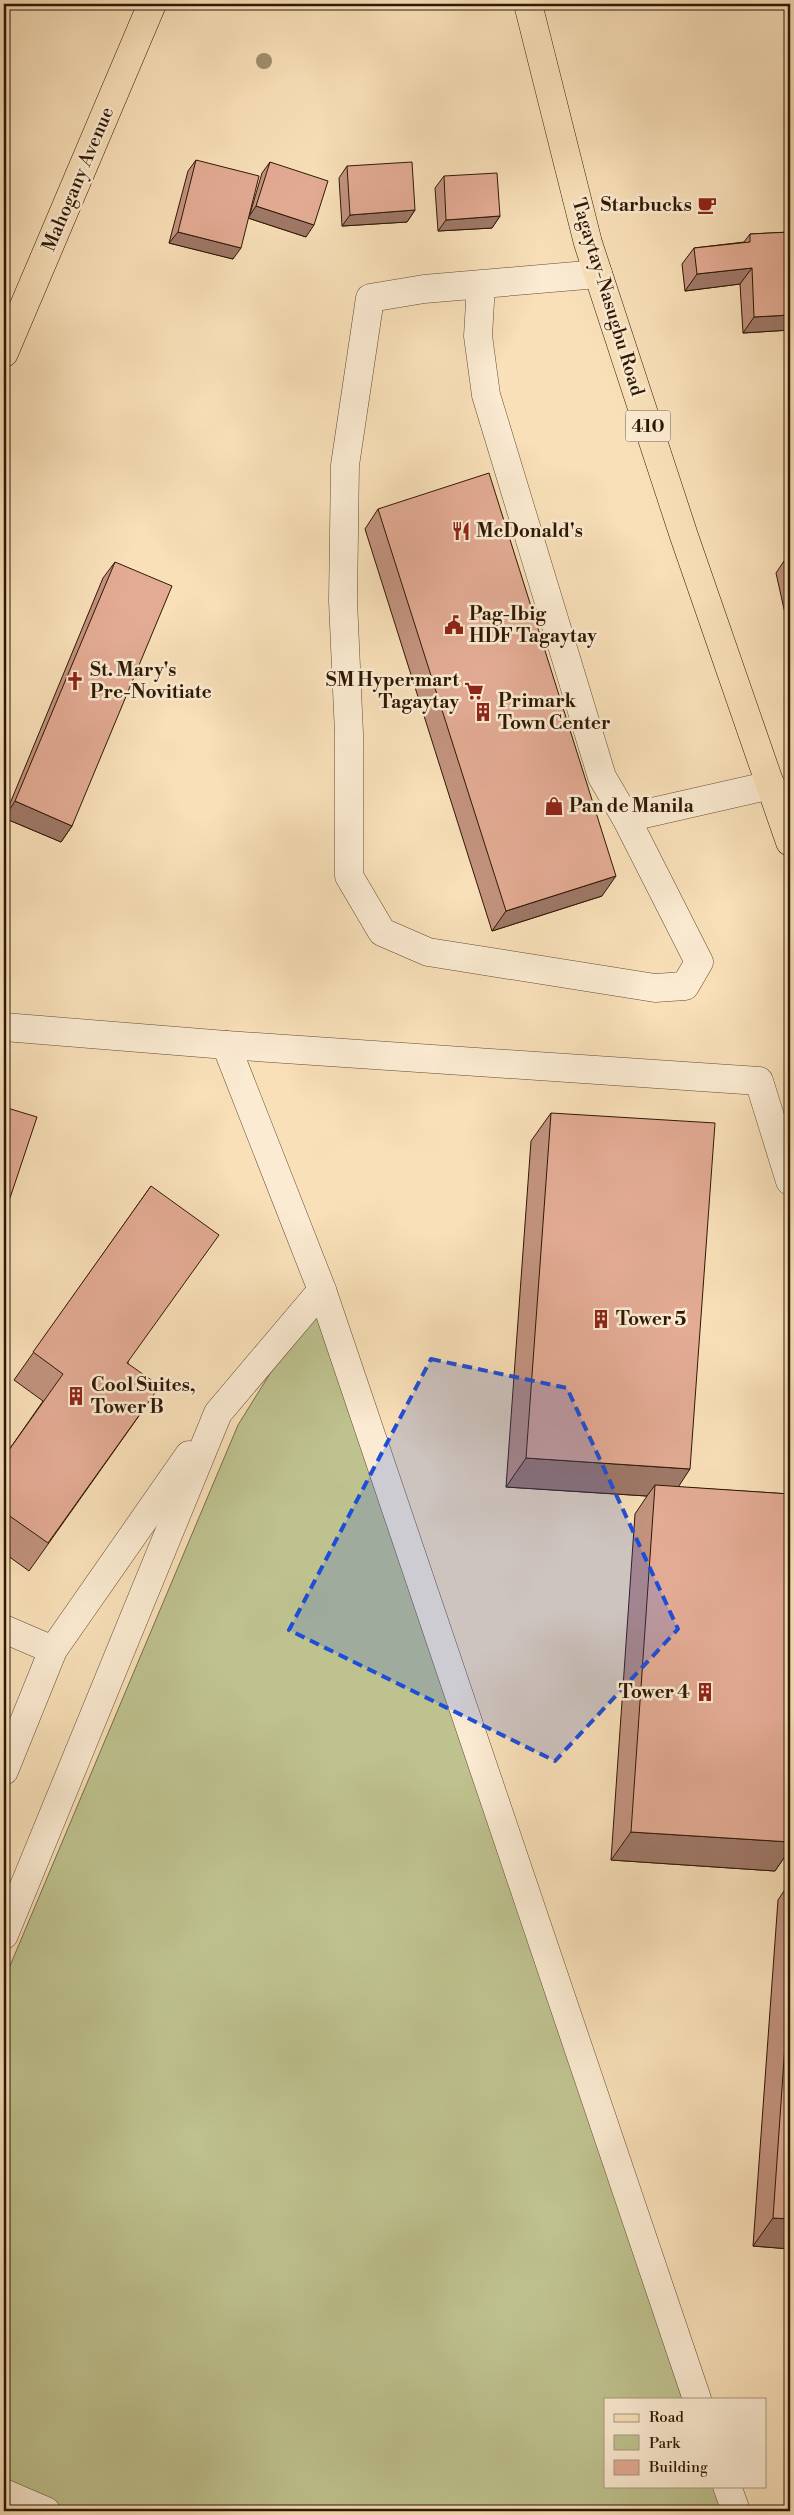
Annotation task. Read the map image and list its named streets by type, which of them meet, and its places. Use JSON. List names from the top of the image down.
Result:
{
  "streets": {
    "main road": ["Mahogany Avenue", "Tagaytay-Nasugbu Road", "410"]
  },
  "places": {
    "cafe": ["Starbucks"],
    "restaurant": ["McDonald's"],
    "public building": ["Pag-Ibig HDF Tagaytay"],
    "church": ["St. Mary's Pre-Novitiate"],
    "supermarket": ["SM Hypermart Tagaytay"],
    "building": [
      "Primark Town Center",
      "Tower 5",
      "Cool Suites, Tower B",
      "Tower 4"
    ],
    "shop": ["Pan de Manila"]
  },
  "legend": ["Road", "Park", "Building"]
}
